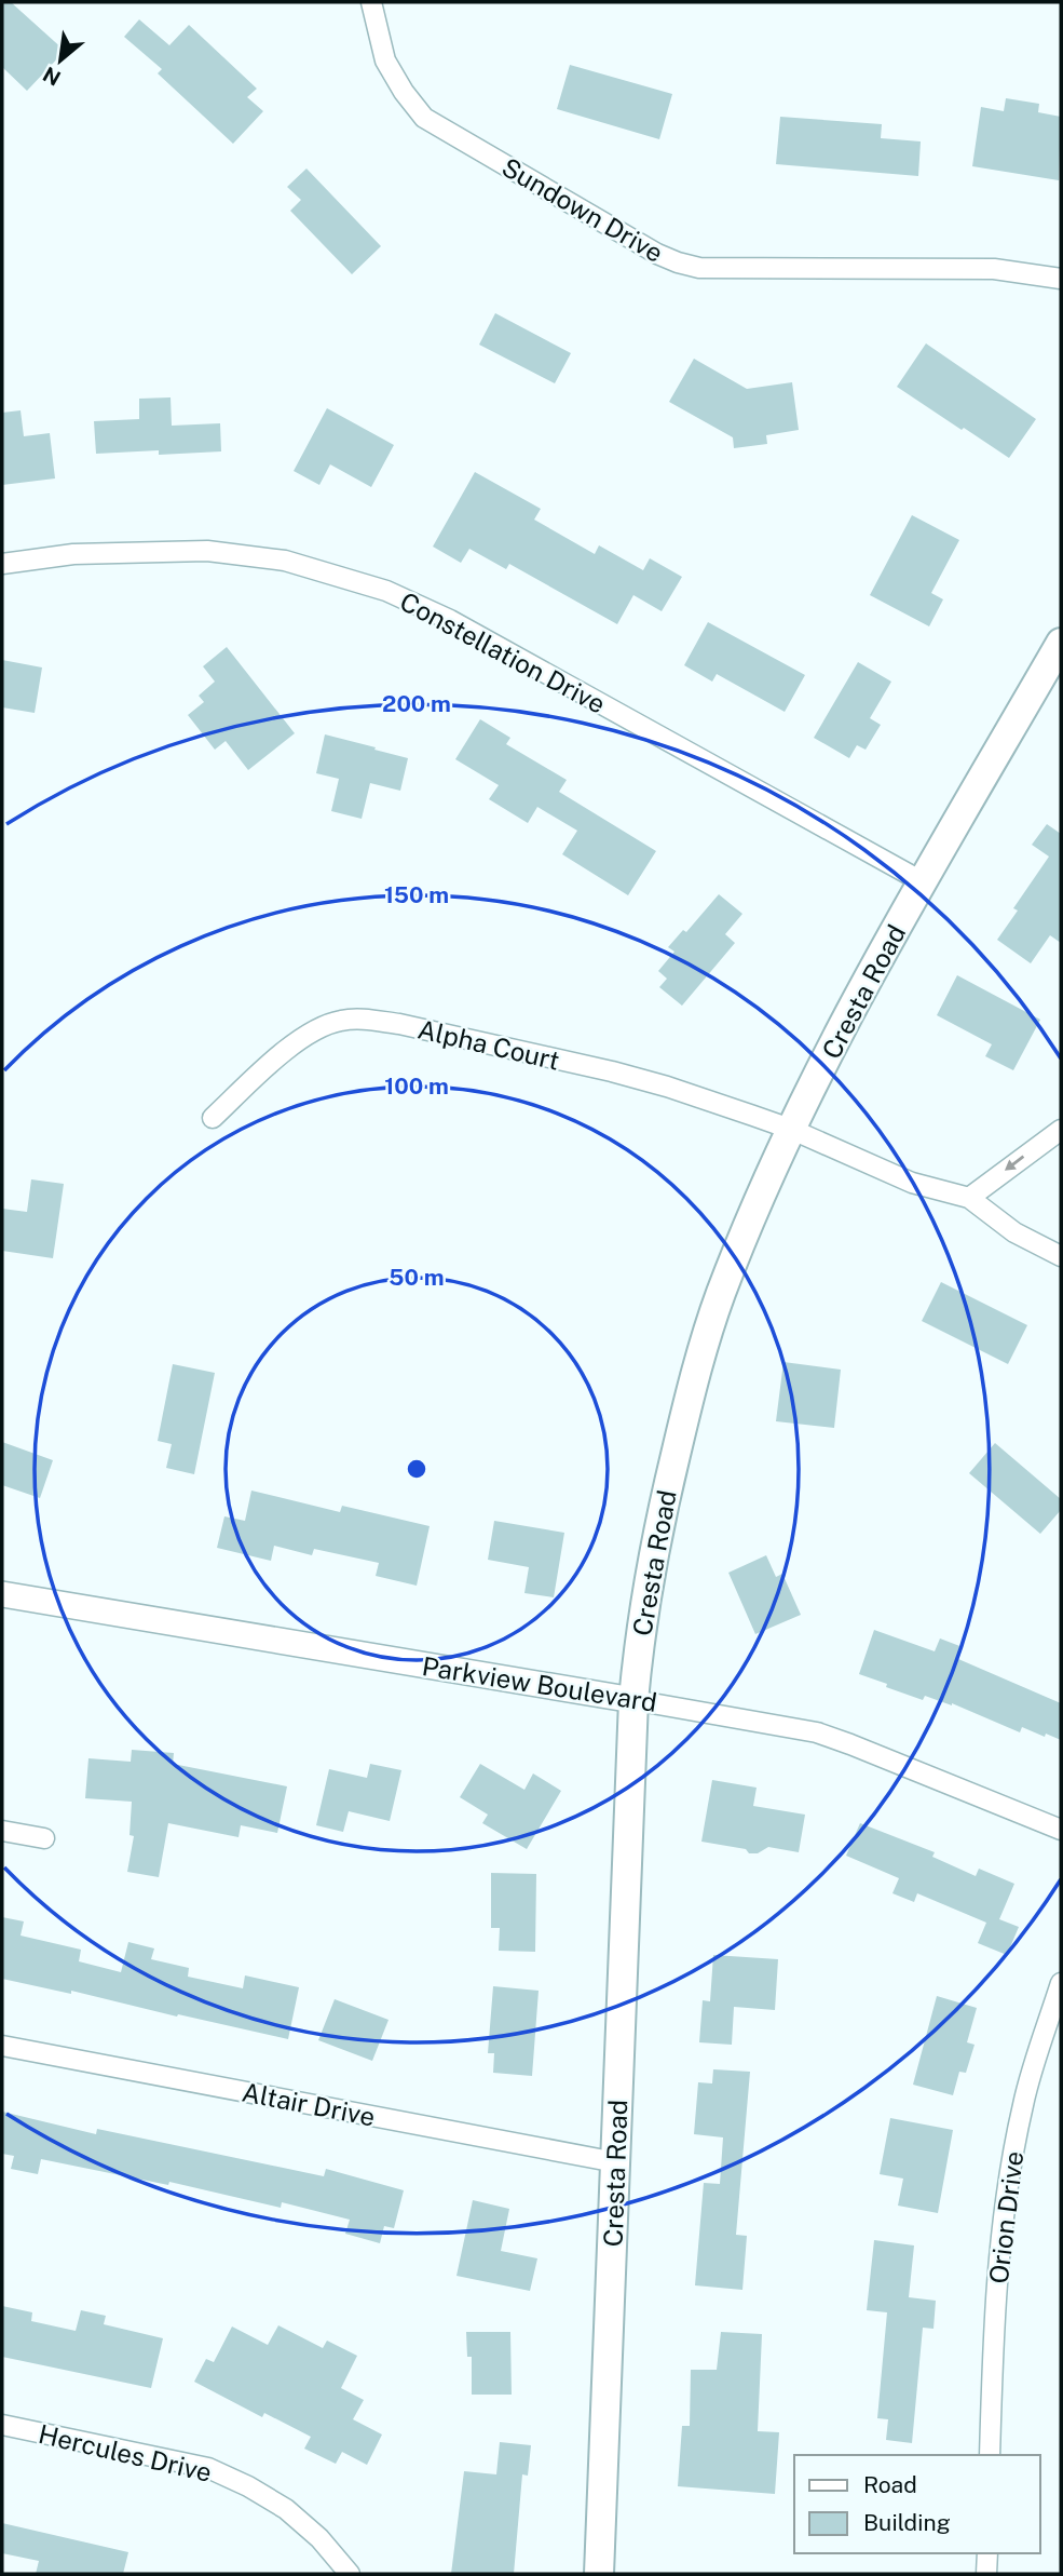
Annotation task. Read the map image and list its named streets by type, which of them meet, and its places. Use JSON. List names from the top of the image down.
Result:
{
  "streets": {
    "main road": ["Cresta Road"],
    "street": [
      "Sundown Drive",
      "Constellation Drive",
      "Alpha Court",
      "Parkview Boulevard",
      "Altair Drive",
      "Orion Drive",
      "Hercules Drive"
    ]
  },
  "crossings": [
    ["Constellation Drive", "Cresta Road"],
    ["Cresta Road", "Alpha Court"],
    ["Cresta Road", "Parkview Boulevard"],
    ["Cresta Road", "Altair Drive"]
  ],
  "legend": ["Road", "Building"],
  "north": "bottom left",
  "rings": [
    "200 m",
    "150 m",
    "100 m",
    "50 m"
  ]
}
